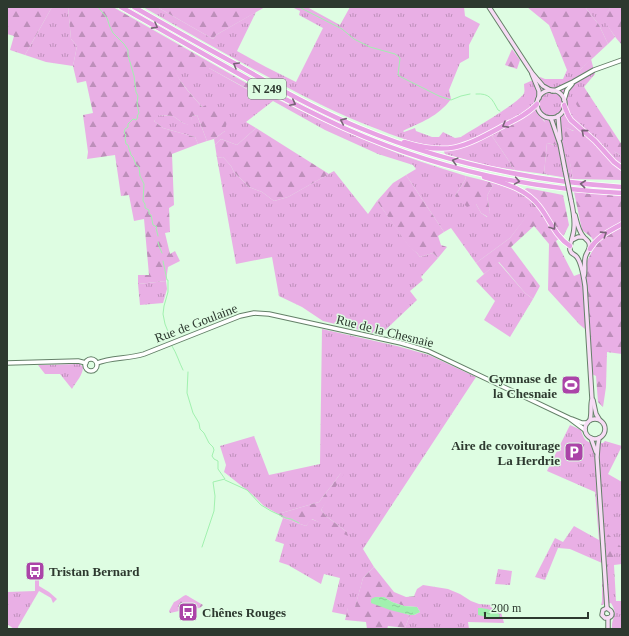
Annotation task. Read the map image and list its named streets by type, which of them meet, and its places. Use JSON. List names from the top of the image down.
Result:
{
  "streets": {
    "highway": ["N 249"],
    "street": ["Rue de Goulaine", "Rue de la Chesnaie"]
  },
  "crossings": [
    ["Rue de Goulaine", "Rue de la Chesnaie"]
  ],
  "places": {
    "sports": ["Gymnase de la Chesnaie"],
    "parking": ["Aire de covoiturage La Herdrie"],
    "bus stop": ["Tristan Bernard", "Chênes Rouges"]
  },
  "scale_bar": "200 m"
}
